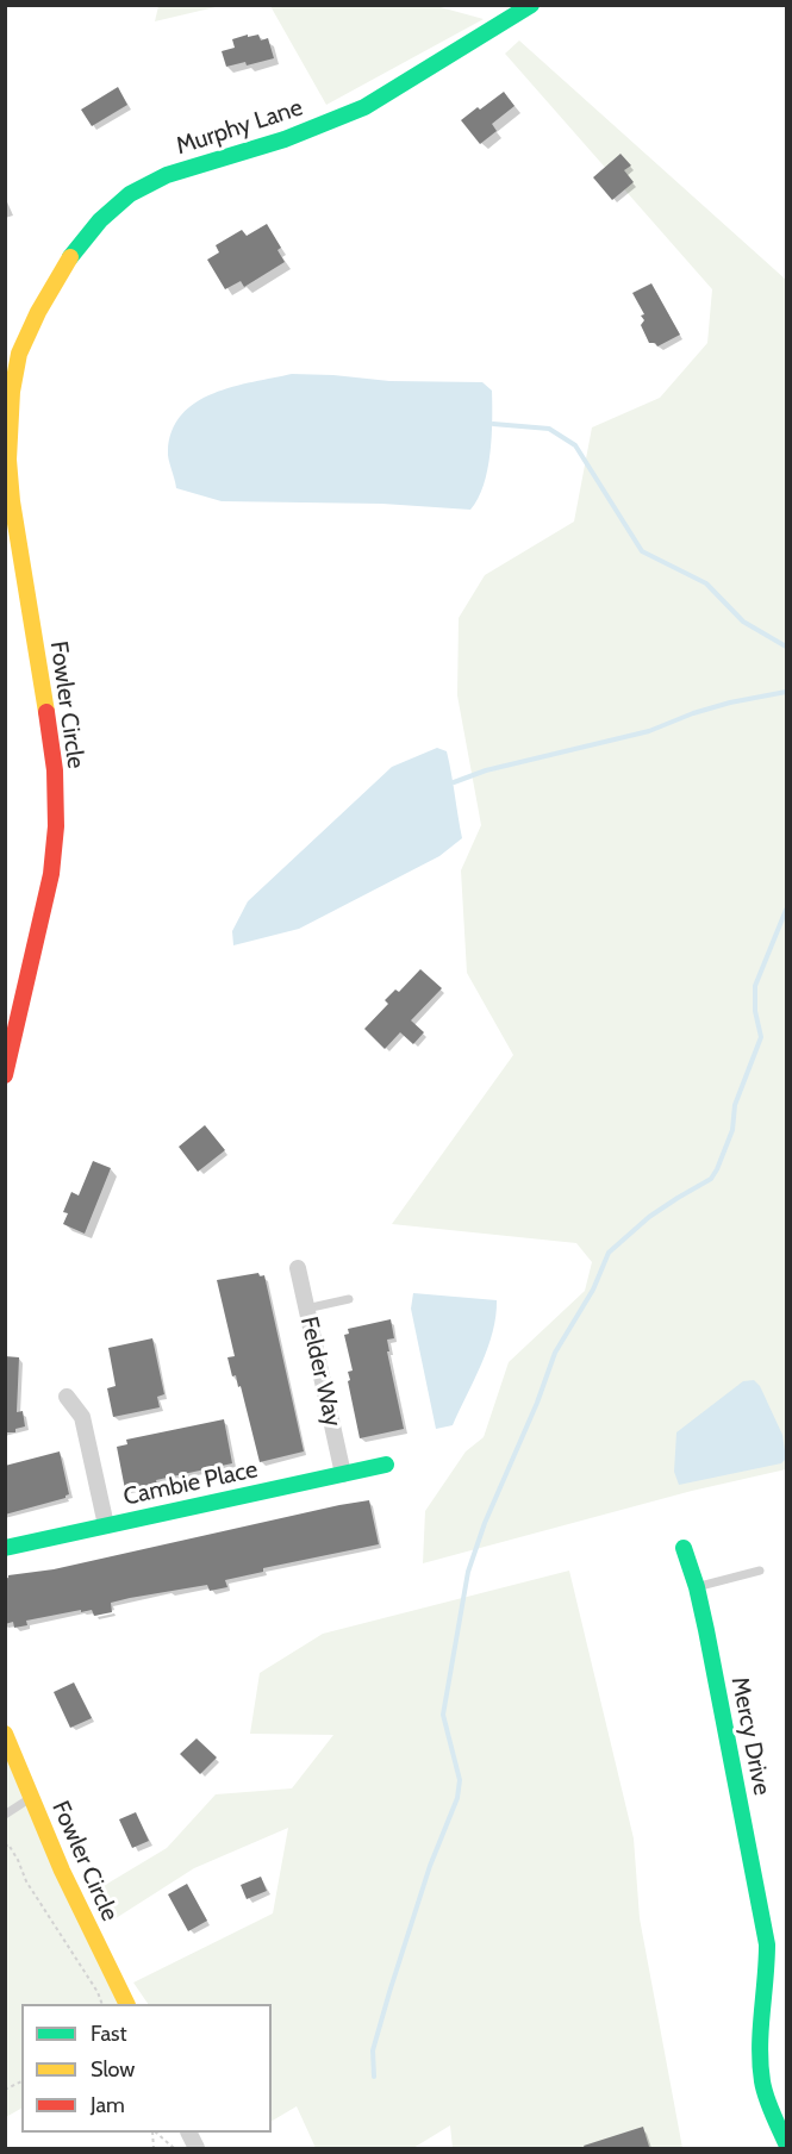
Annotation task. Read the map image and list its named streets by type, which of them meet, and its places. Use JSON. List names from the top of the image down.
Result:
{
  "streets": {
    "street": [
      "Murphy Lane",
      "Fowler Circle",
      "Felder Way",
      "Cambie Place",
      "Mercy Drive"
    ]
  },
  "crossings": [
    ["Murphy Lane", "Fowler Circle"],
    ["Felder Way", "Cambie Place"]
  ],
  "legend": ["Fast", "Slow", "Jam"]
}
